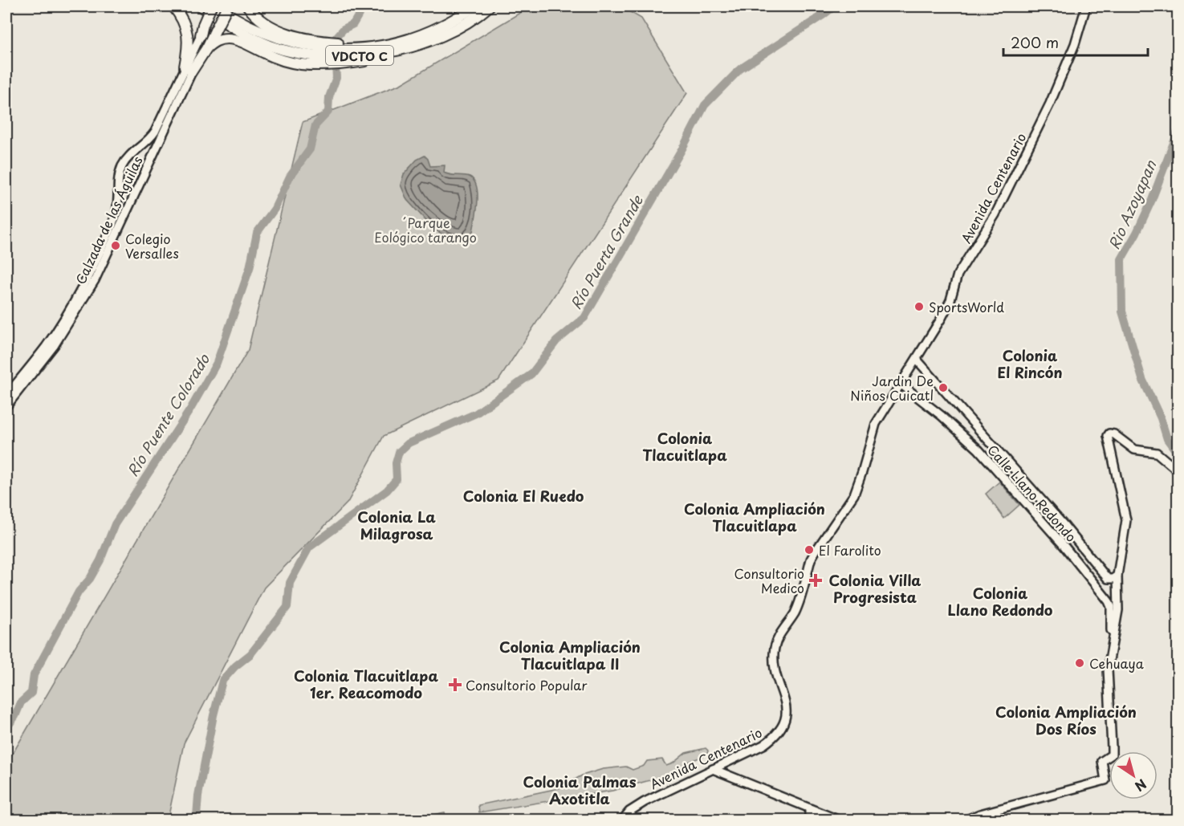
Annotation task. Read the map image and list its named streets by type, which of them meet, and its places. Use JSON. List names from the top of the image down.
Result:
{
  "streets": {
    "highway": ["VDCTO C"],
    "main road": ["Avenida Centenario", "Calzada de las Águilas", "Calle Llano Redondo"]
  },
  "crossings": [
    ["Avenida Centenario", "Calle Llano Redondo"]
  ],
  "districts": [
    "Colonia El Rincón",
    "Colonia Tlacuitlapa",
    "Colonia El Ruedo",
    "Colonia Ampliación Tlacuitlapa",
    "Colonia La Milagrosa",
    "Colonia Villa Progresista",
    "Colonia Llano Redondo",
    "Colonia Ampliación Tlacuitlapa II",
    "Colonia Tlacuitlapa 1er. Reacomodo",
    "Colonia Ampliación Dos Ríos",
    "Colonia Palmas Axotitla"
  ],
  "water": ["Rio Azoyapan", "Río Puerta Grande", "Río Puente Colorado"],
  "parks": ["´Parque Eológico tarango"],
  "places": {
    "other": [
      "Colegio Versalles",
      "SportsWorld",
      "Jardin De Niños Cuicatl",
      "El Farolito",
      "Cehuaya"
    ],
    "health": ["Consultorio Medico", "Consultorio Popular"]
  },
  "scale_bar": "200 m",
  "north": "bottom right"
}
